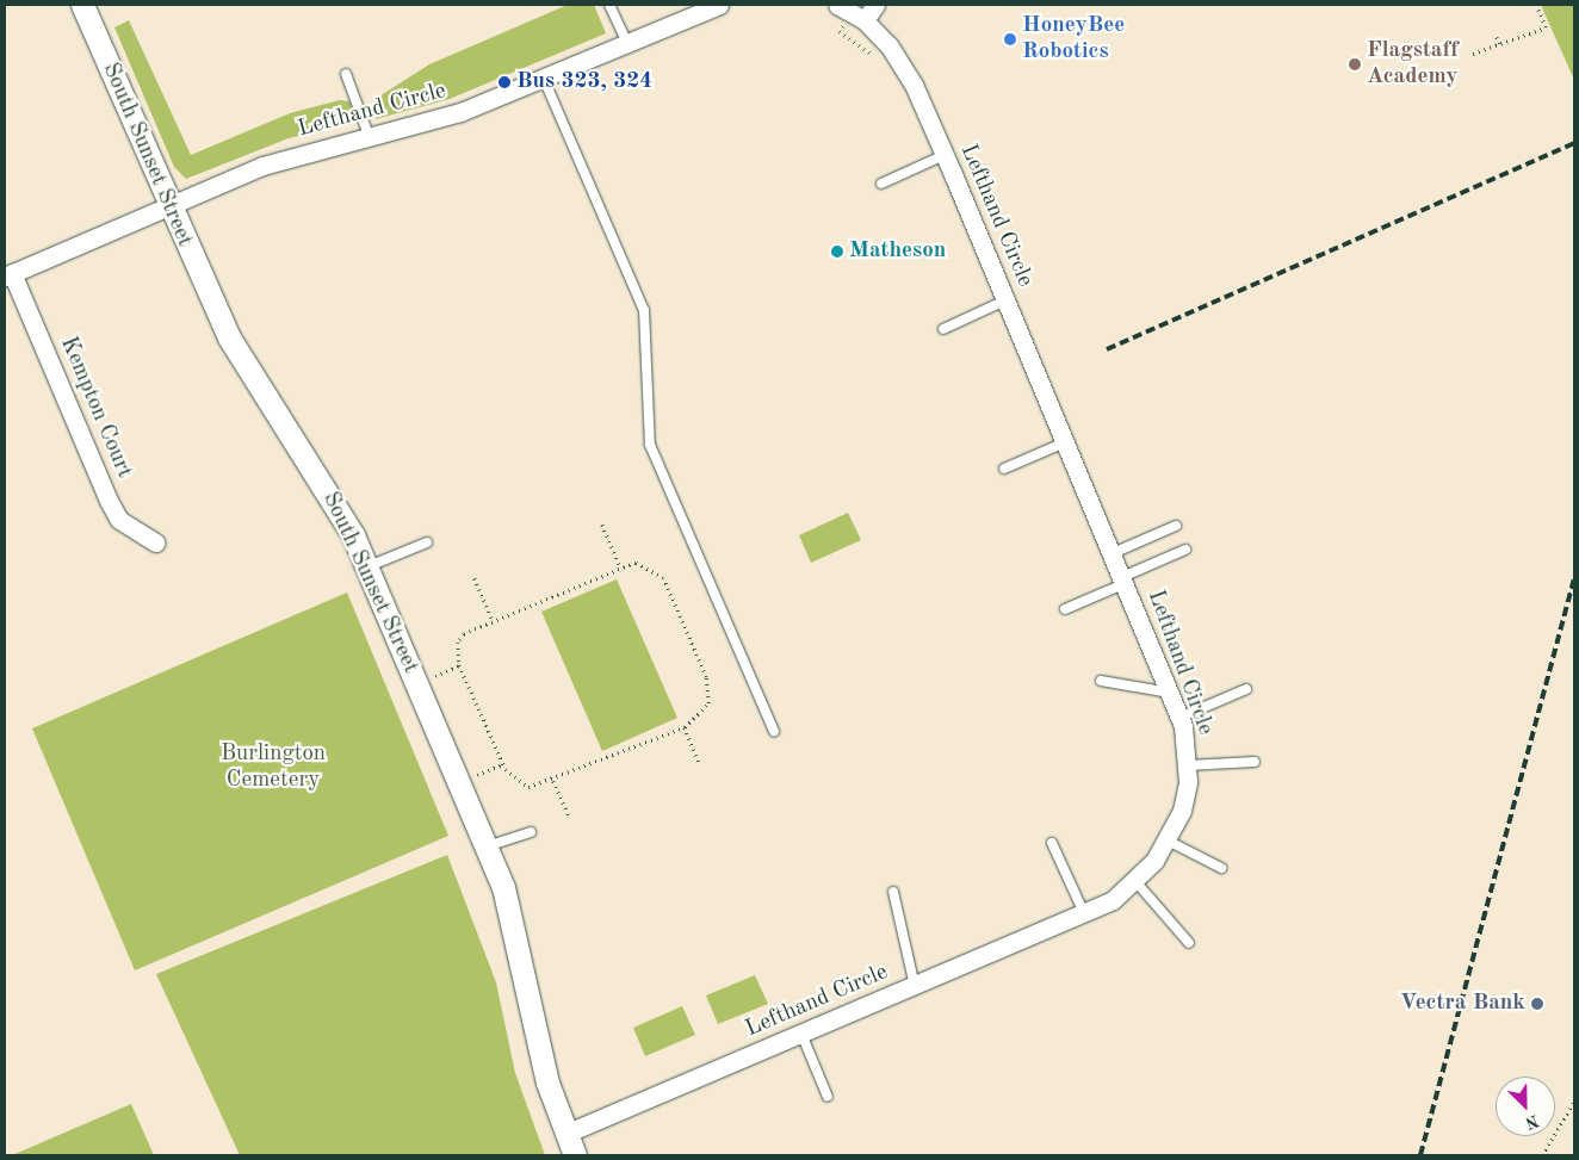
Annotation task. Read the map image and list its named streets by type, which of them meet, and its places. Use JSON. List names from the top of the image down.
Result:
{
  "streets": {
    "street": ["Lefthand Circle", "South Sunset Street", "Kempton Court"]
  },
  "crossings": [
    ["Lefthand Circle", "South Sunset Street"],
    ["Lefthand Circle", "Kempton Court"]
  ],
  "parks": ["Burlington Cemetery"],
  "places": [
    "HoneyBee Robotics",
    "Flagstaff Academy",
    "Bus 323, 324",
    "Matheson",
    "Vectra Bank"
  ],
  "north": "bottom right"
}
